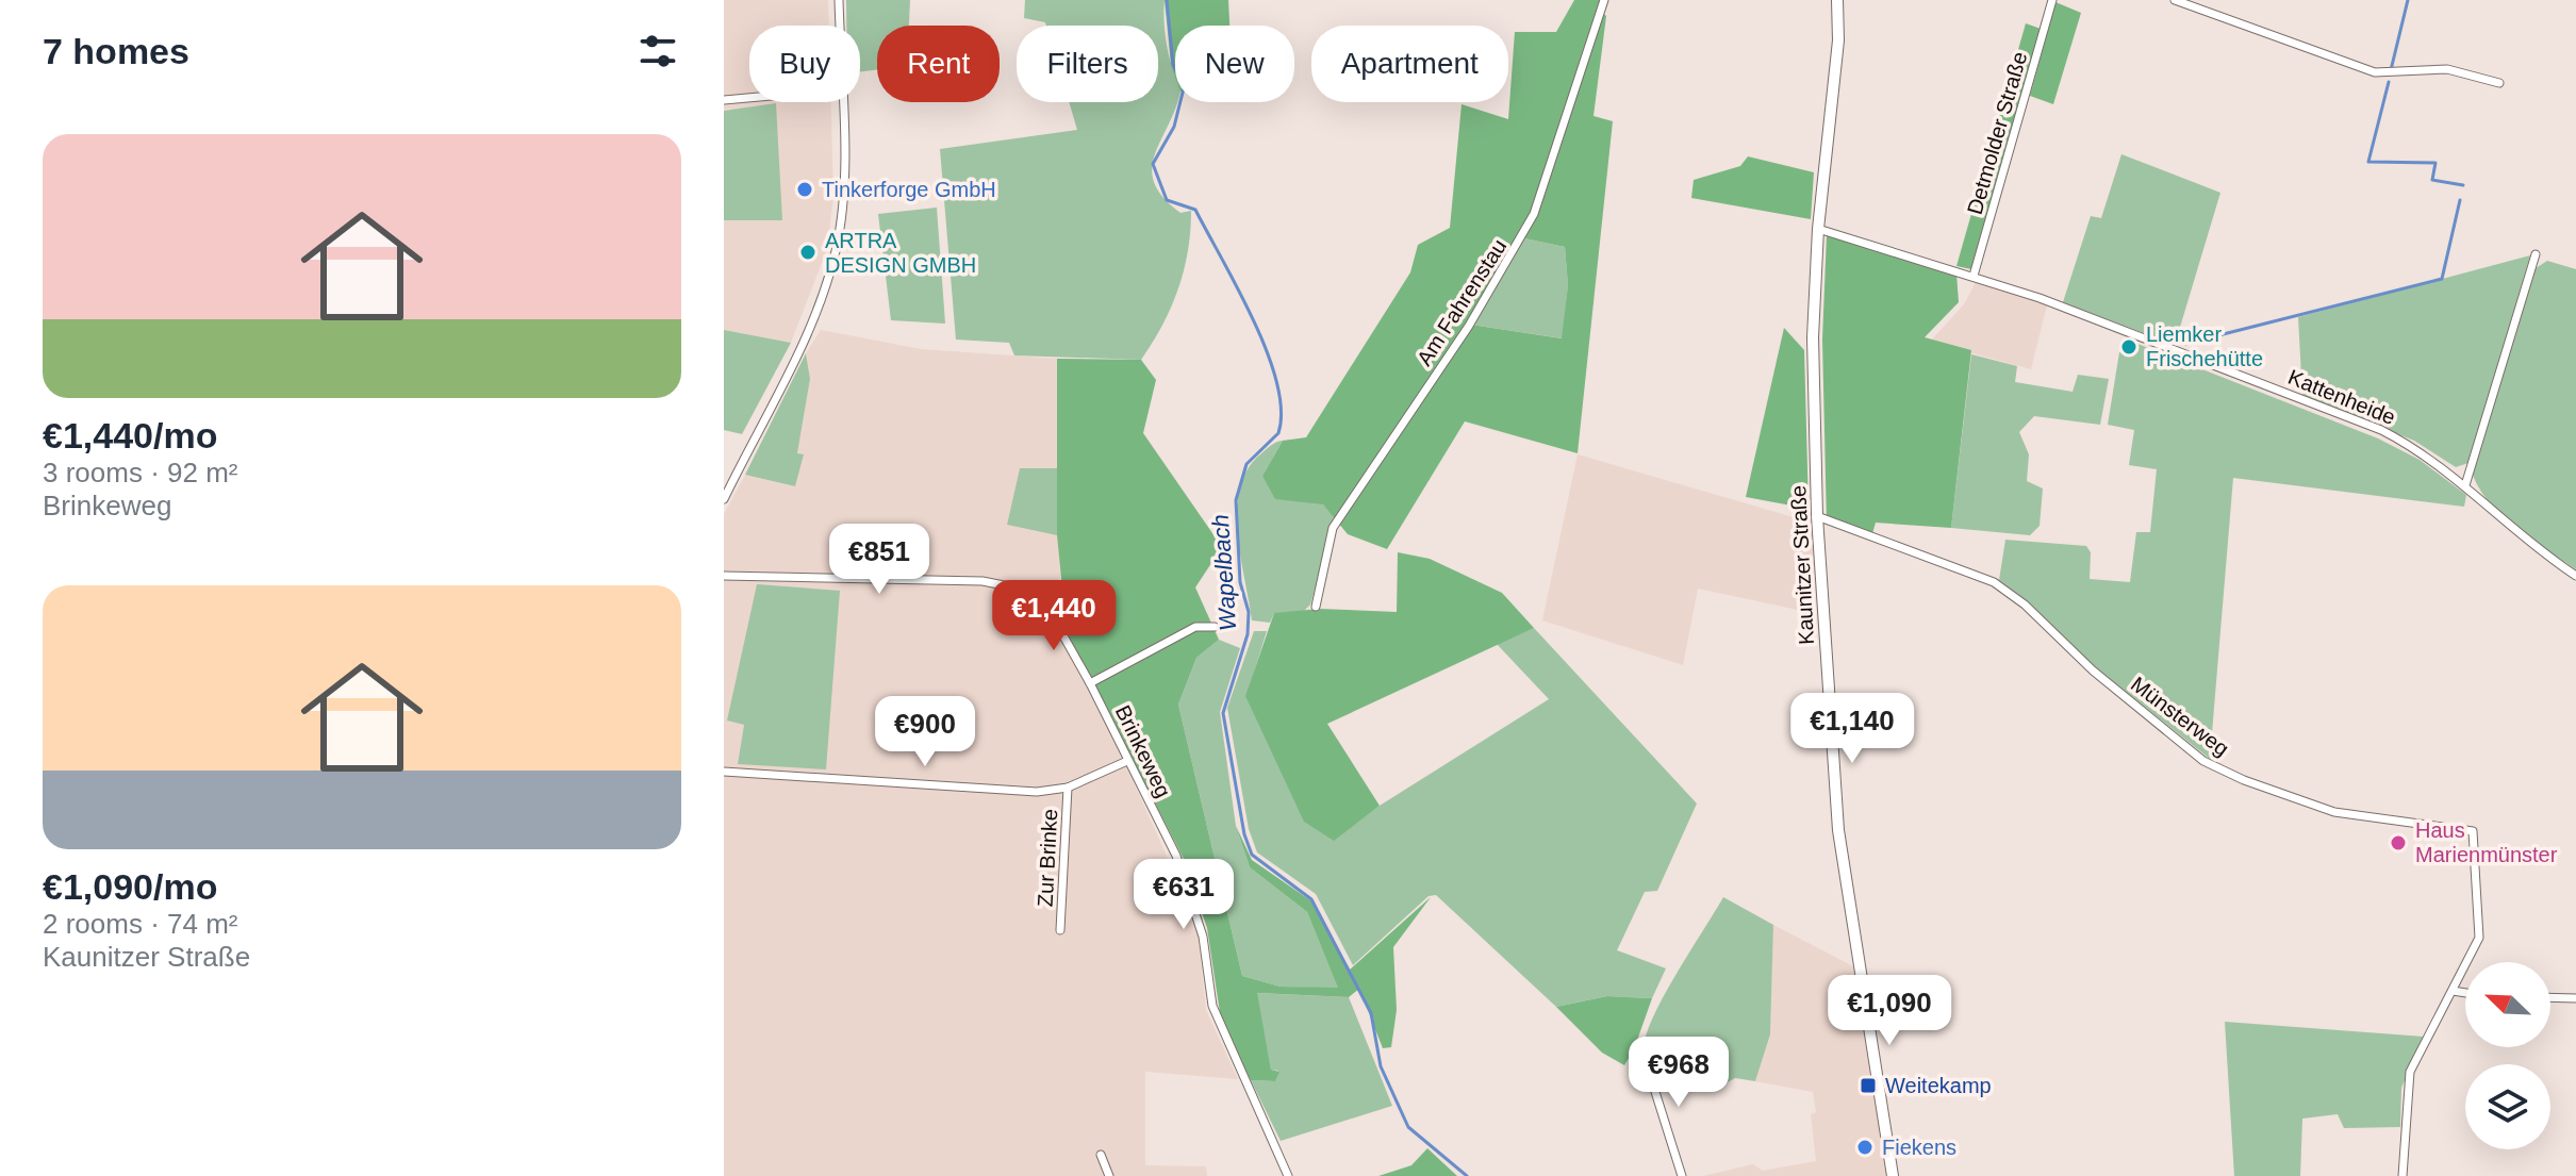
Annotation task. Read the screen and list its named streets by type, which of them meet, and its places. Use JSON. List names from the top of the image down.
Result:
{
  "streets": {
    "street": [
      "Detmolder Straße",
      "Am Fahrenstau",
      "Kattenheide",
      "Kaunitzer Straße",
      "Münsterweg",
      "Brinkeweg",
      "Zur Brinke"
    ]
  },
  "crossings": [
    ["Detmolder Straße", "Kattenheide"],
    ["Kattenheide", "Kaunitzer Straße"],
    ["Kaunitzer Straße", "Münsterweg"],
    ["Brinkeweg", "Zur Brinke"]
  ],
  "water": ["Wapelbach"],
  "places": {
    "other": [
      "Tinkerforge GmbH",
      "ARTRA DESIGN GMBH",
      "Liemker Frischehütte",
      "Haus Marienmünster",
      "Fiekens"
    ],
    "transit": ["Weitekamp"]
  },
  "north": "top left",
  "page": {
    "heading": "7 homes",
    "chip": [
      "Buy",
      "Rent",
      "Filters",
      "New",
      "Apartment"
    ],
    "list": [
      {
        "name": "€1,440/mo",
        "note": "3 rooms · 92 m² · Brinkeweg"
      },
      {
        "name": "€1,090/mo",
        "note": "2 rooms · 74 m² · Kaunitzer Straße"
      }
    ],
    "price": [
      "€851",
      "€1,440",
      "€1,140",
      "€900",
      "€631",
      "€1,090",
      "€968"
    ]
  }
}
